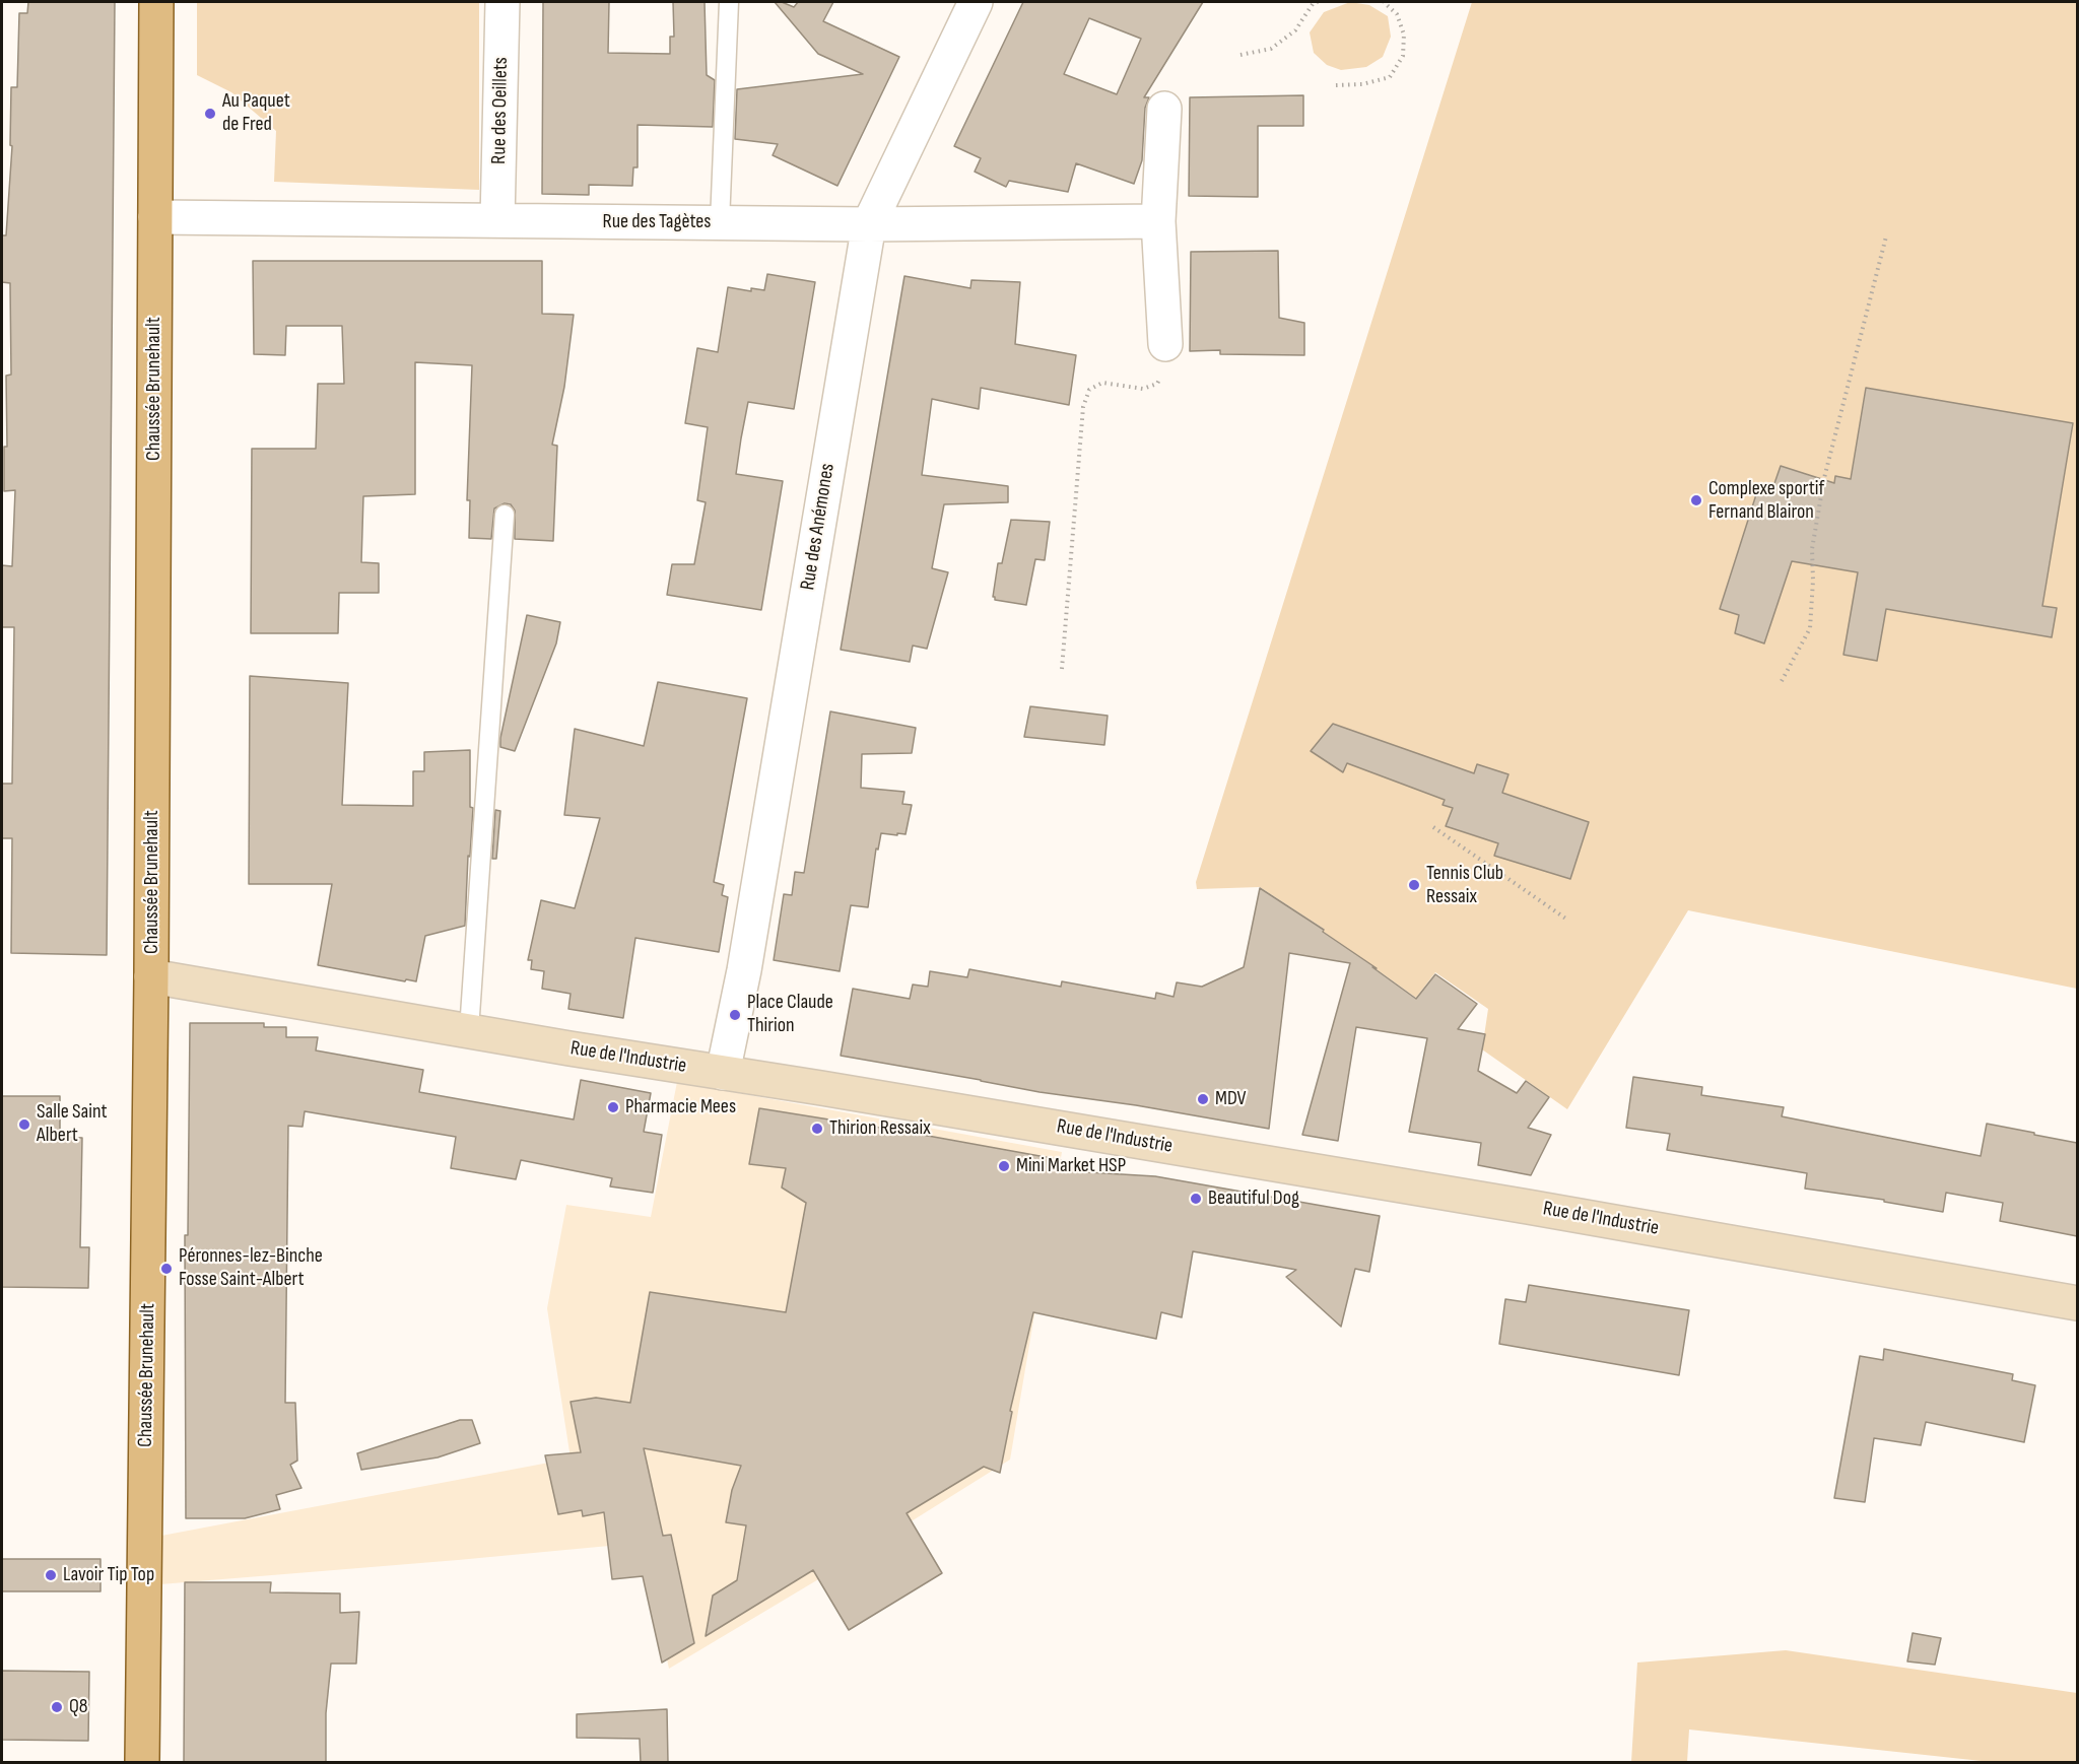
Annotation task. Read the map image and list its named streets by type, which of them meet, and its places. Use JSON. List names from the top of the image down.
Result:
{
  "streets": {
    "main road": ["Chaussée Brunehault"],
    "street": [
      "Rue des Oeillets",
      "Rue des Tagètes",
      "Rue des Anémones",
      "Rue de l'Industrie"
    ]
  },
  "crossings": [
    ["Rue des Oeillets", "Rue des Tagètes"],
    ["Rue des Tagètes", "Chaussée Brunehault"],
    ["Rue des Tagètes", "Rue des Anémones"],
    ["Chaussée Brunehault", "Rue de l'Industrie"],
    ["Rue des Anémones", "Rue de l'Industrie"]
  ],
  "places": [
    "Au Paquet de Fred",
    "Complexe sportif Fernand Blairon",
    "Tennis Club Ressaix",
    "Place Claude Thirion",
    "MDV",
    "Pharmacie Mees",
    "Salle Saint Albert",
    "Thirion Ressaix",
    "Mini Market HSP",
    "Beautiful Dog",
    "Péronnes-lez-Binche Fosse Saint-Albert",
    "Lavoir Tip Top",
    "Q8"
  ]
}
